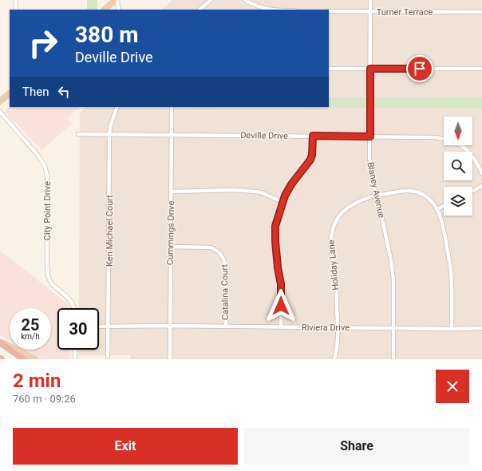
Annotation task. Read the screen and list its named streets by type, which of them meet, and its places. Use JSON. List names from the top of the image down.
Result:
{
  "streets": {
    "street": [
      "Turner Terrace",
      "Deville Drive",
      "Blaney Avenue",
      "City Point Drive",
      "Ken Michael Court",
      "Cummings Drive",
      "Holiday Lane",
      "Catalina Court",
      "Riviera Drive"
    ]
  },
  "crossings": [
    ["Turner Terrace", "Blaney Avenue"],
    ["Deville Drive", "Blaney Avenue"],
    ["Deville Drive", "Ken Michael Court"],
    ["Deville Drive", "Cummings Drive"],
    ["Blaney Avenue", "Holiday Lane"],
    ["Blaney Avenue", "Riviera Drive"],
    ["Ken Michael Court", "Riviera Drive"],
    ["Cummings Drive", "Catalina Court"],
    ["Cummings Drive", "Riviera Drive"],
    ["Holiday Lane", "Riviera Drive"],
    ["Catalina Court", "Riviera Drive"]
  ],
  "north": "bottom",
  "page": {
    "turn": ["380 m", "Deville Drive"],
    "then": "Then",
    "speed": "25 km/h",
    "limit": "30",
    "heading": ["2 min", "760 m · 09:26"],
    "buttons": ["Exit", "Share"]
  }
}
